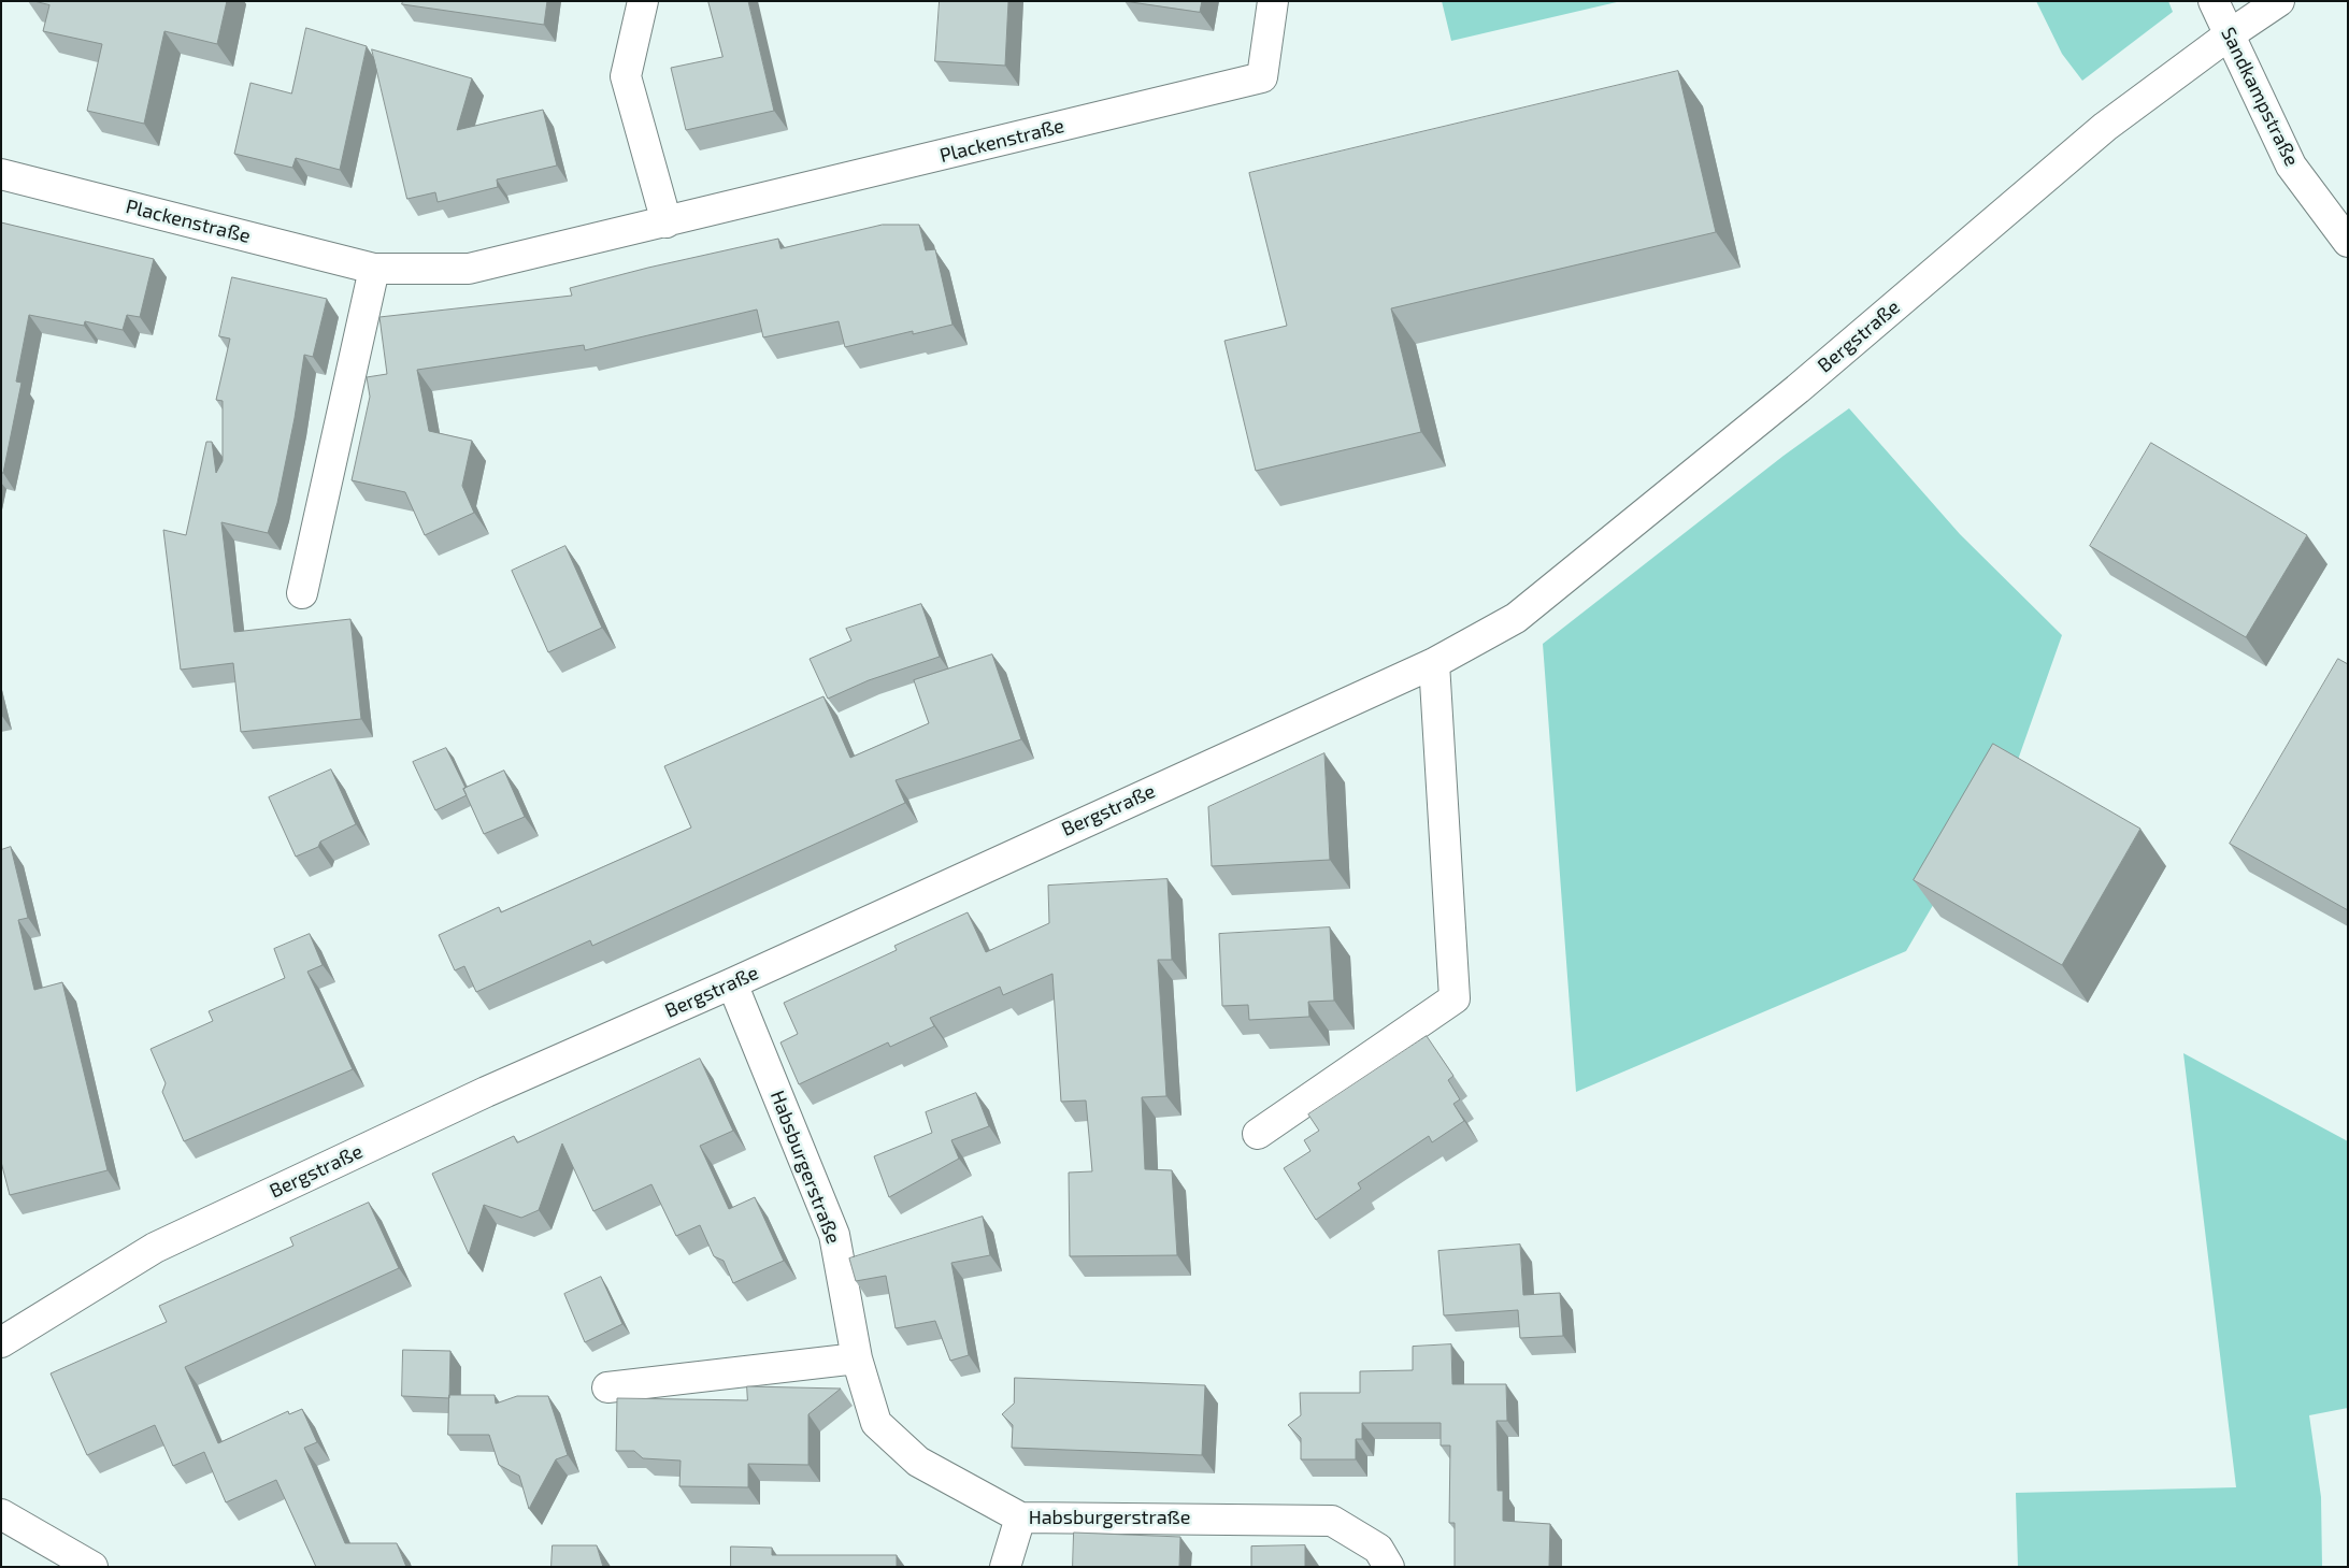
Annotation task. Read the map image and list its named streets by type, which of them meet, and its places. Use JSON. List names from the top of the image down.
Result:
{
  "streets": {
    "street": [
      "Sandkampstraße",
      "Plackenstraße",
      "Bergstraße",
      "Habsburgerstraße"
    ]
  },
  "crossings": [
    ["Sandkampstraße", "Bergstraße"],
    ["Bergstraße", "Habsburgerstraße"]
  ]
}
